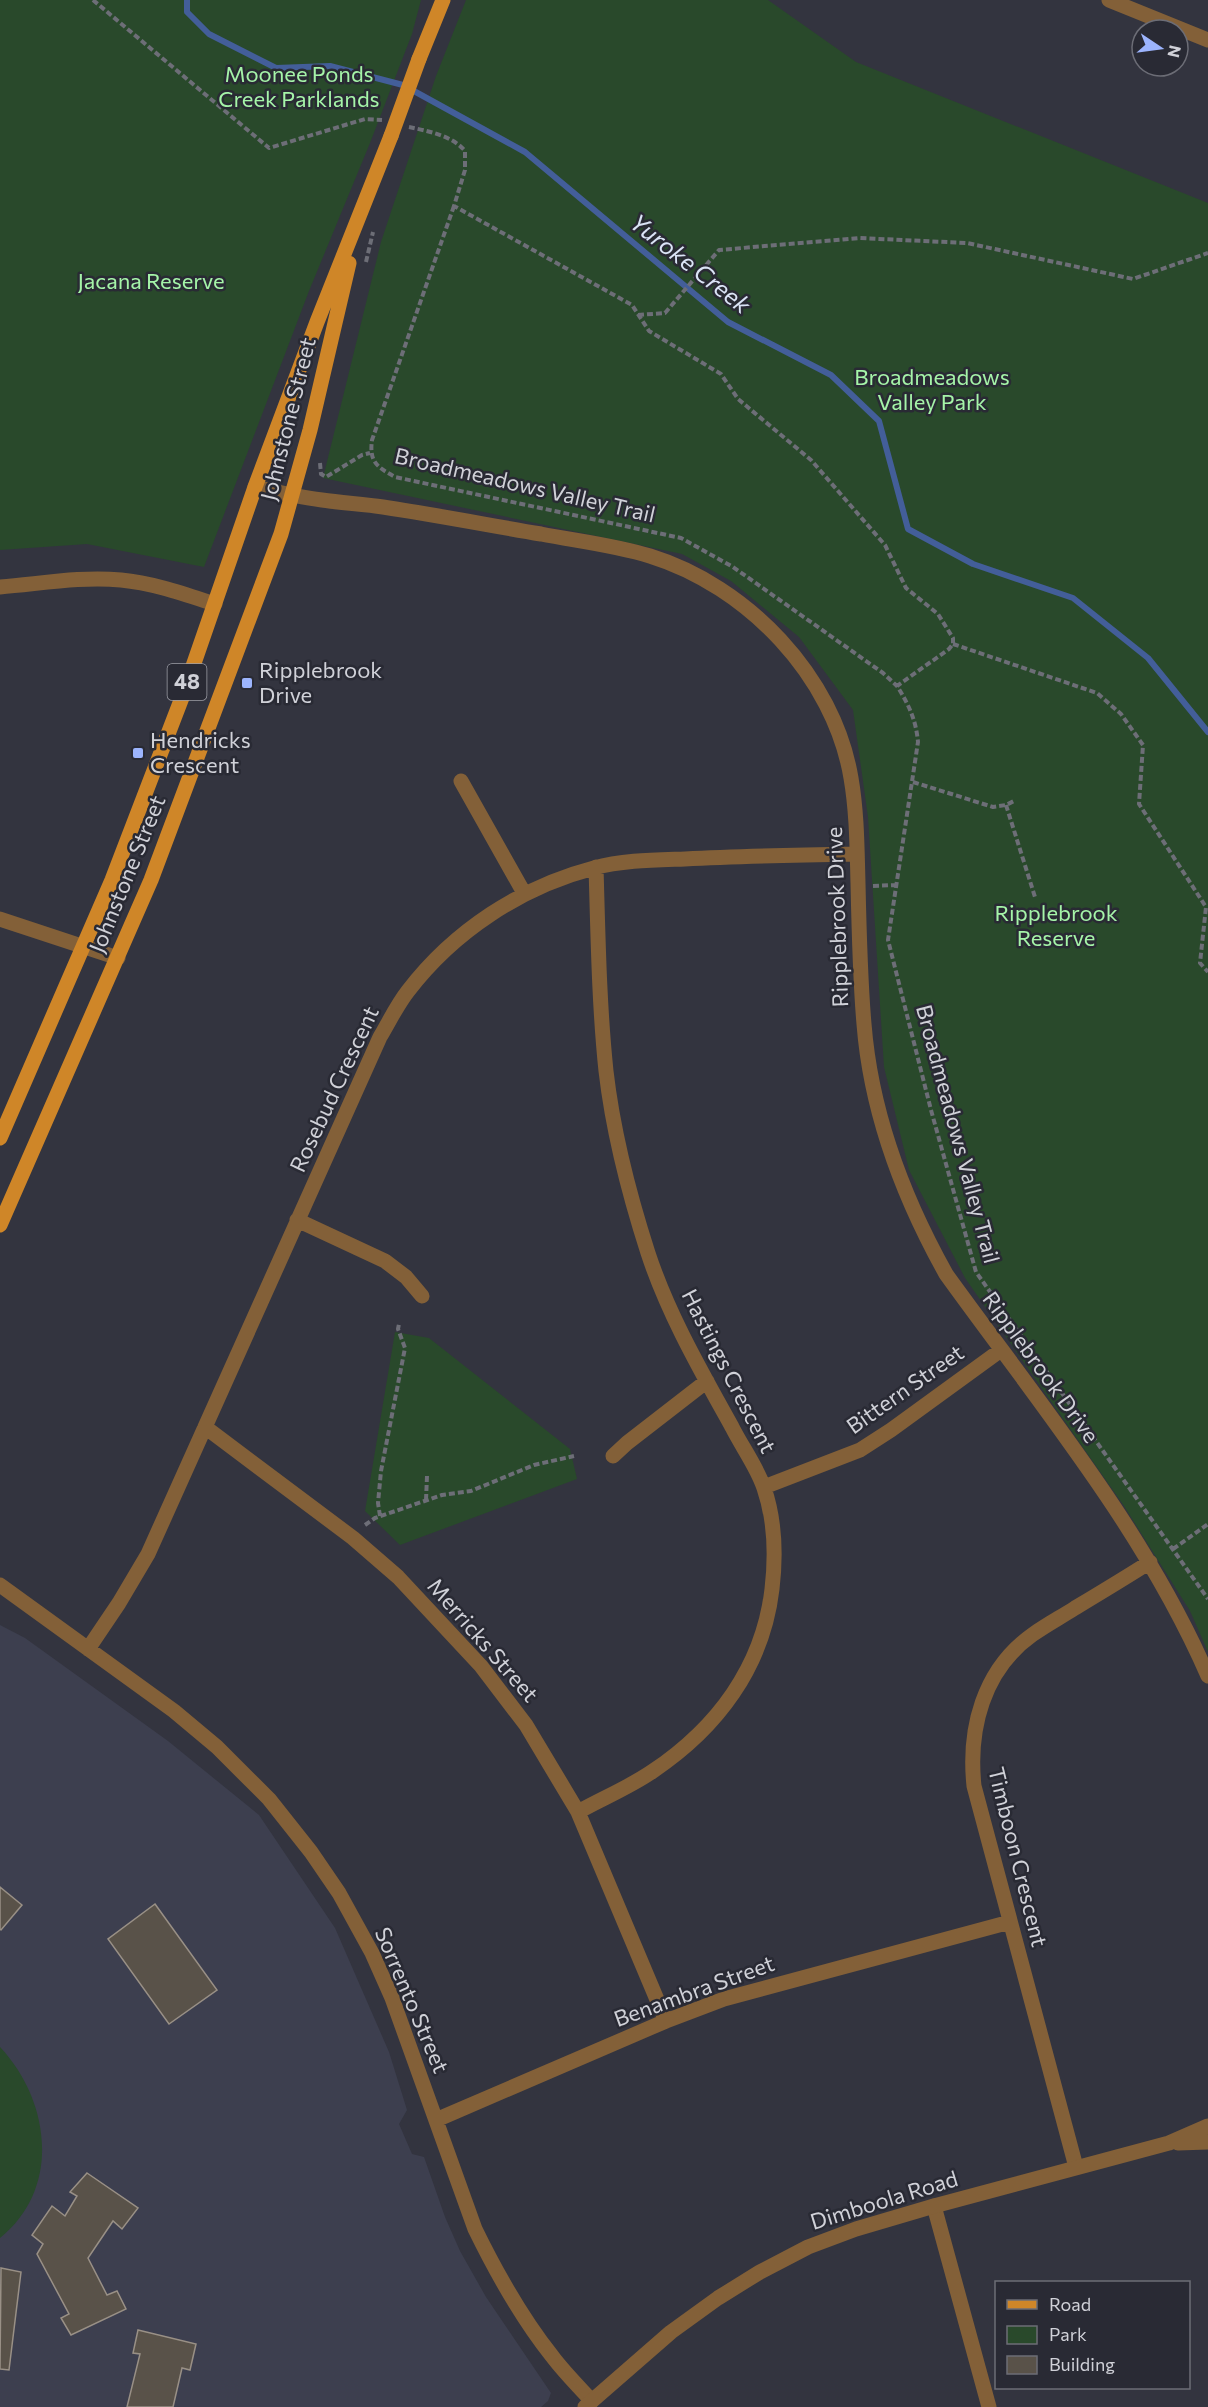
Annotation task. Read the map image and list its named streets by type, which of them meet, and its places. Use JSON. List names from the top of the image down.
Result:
{
  "streets": {
    "main road": ["Johnstone Street", "48"],
    "street": [
      "Ripplebrook Drive",
      "Rosebud Crescent",
      "Hastings Crescent",
      "Bittern Street",
      "Merricks Street",
      "Timboon Crescent",
      "Benambra Street",
      "Sorrento Street",
      "Dimboola Road"
    ],
    "path": ["Broadmeadows Valley Trail"]
  },
  "crossings": [
    ["Johnstone Street", "Ripplebrook Drive"],
    ["Ripplebrook Drive", "Rosebud Crescent"],
    ["Ripplebrook Drive", "Bittern Street"],
    ["Ripplebrook Drive", "Timboon Crescent"],
    ["Rosebud Crescent", "Hastings Crescent"],
    ["Rosebud Crescent", "Merricks Street"],
    ["Rosebud Crescent", "Sorrento Street"],
    ["Hastings Crescent", "Bittern Street"],
    ["Hastings Crescent", "Merricks Street"],
    ["Merricks Street", "Benambra Street"],
    ["Timboon Crescent", "Benambra Street"],
    ["Timboon Crescent", "Dimboola Road"],
    ["Benambra Street", "Sorrento Street"],
    ["Sorrento Street", "Dimboola Road"]
  ],
  "water": ["Yuroke Creek"],
  "parks": [
    "Moonee Ponds Creek Parklands",
    "Jacana Reserve",
    "Broadmeadows Valley Park",
    "Ripplebrook Reserve"
  ],
  "places": {
    "transit": ["Ripplebrook Drive", "Hendricks Crescent"]
  },
  "legend": ["Road", "Park", "Building"],
  "north": "right"
}
